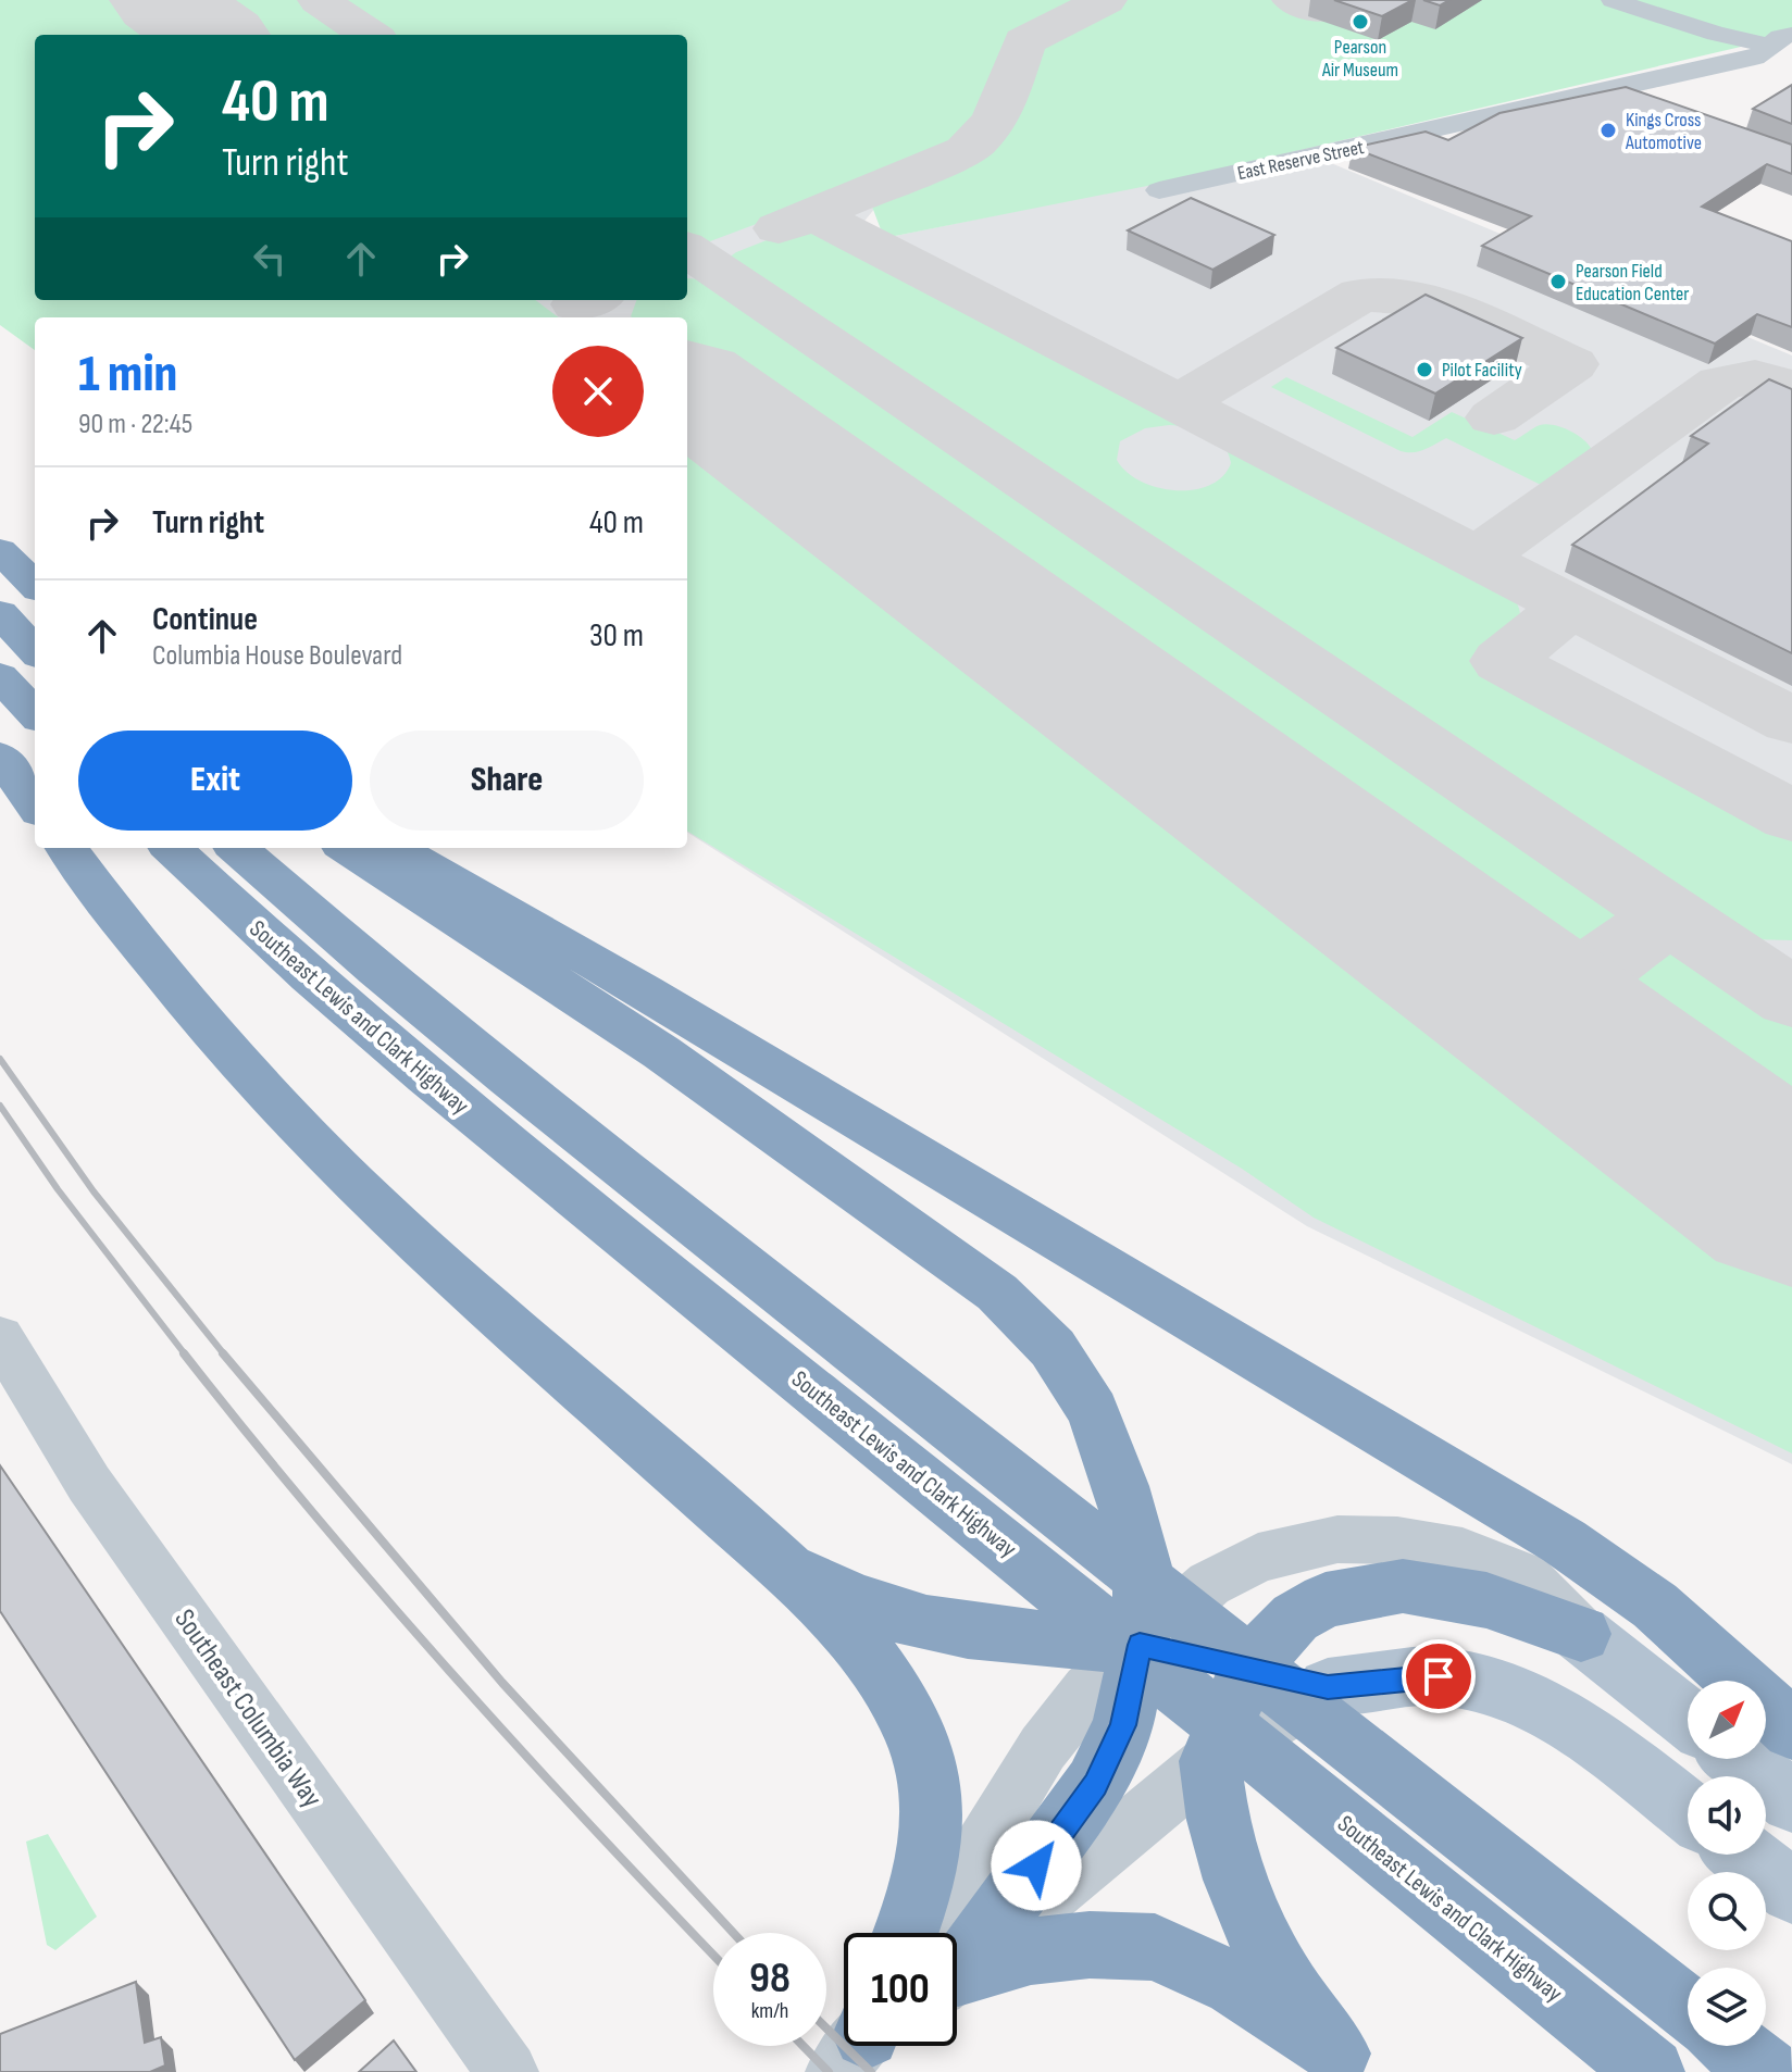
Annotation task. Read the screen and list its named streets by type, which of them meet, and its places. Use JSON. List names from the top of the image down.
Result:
{
  "streets": {
    "highway": ["Southeast Lewis and Clark Highway"],
    "street": ["East Reserve Street", "Southeast Columbia Way"]
  },
  "places": [
    "Pearson Air Museum",
    "Kings Cross Automotive",
    "Pearson Field Education Center",
    "Pilot Facility"
  ],
  "north": "top right",
  "page": {
    "turn": ["40 m", "Turn right"],
    "heading": ["1 min", "90 m · 22:45"],
    "list": [
      {
        "name": "Turn right",
        "value": "40 m"
      },
      {
        "name": "Continue",
        "note": "Columbia House Boulevard",
        "value": "30 m"
      }
    ],
    "buttons": ["Exit", "Share"],
    "speed": "98 km/h",
    "limit": "100"
  }
}
